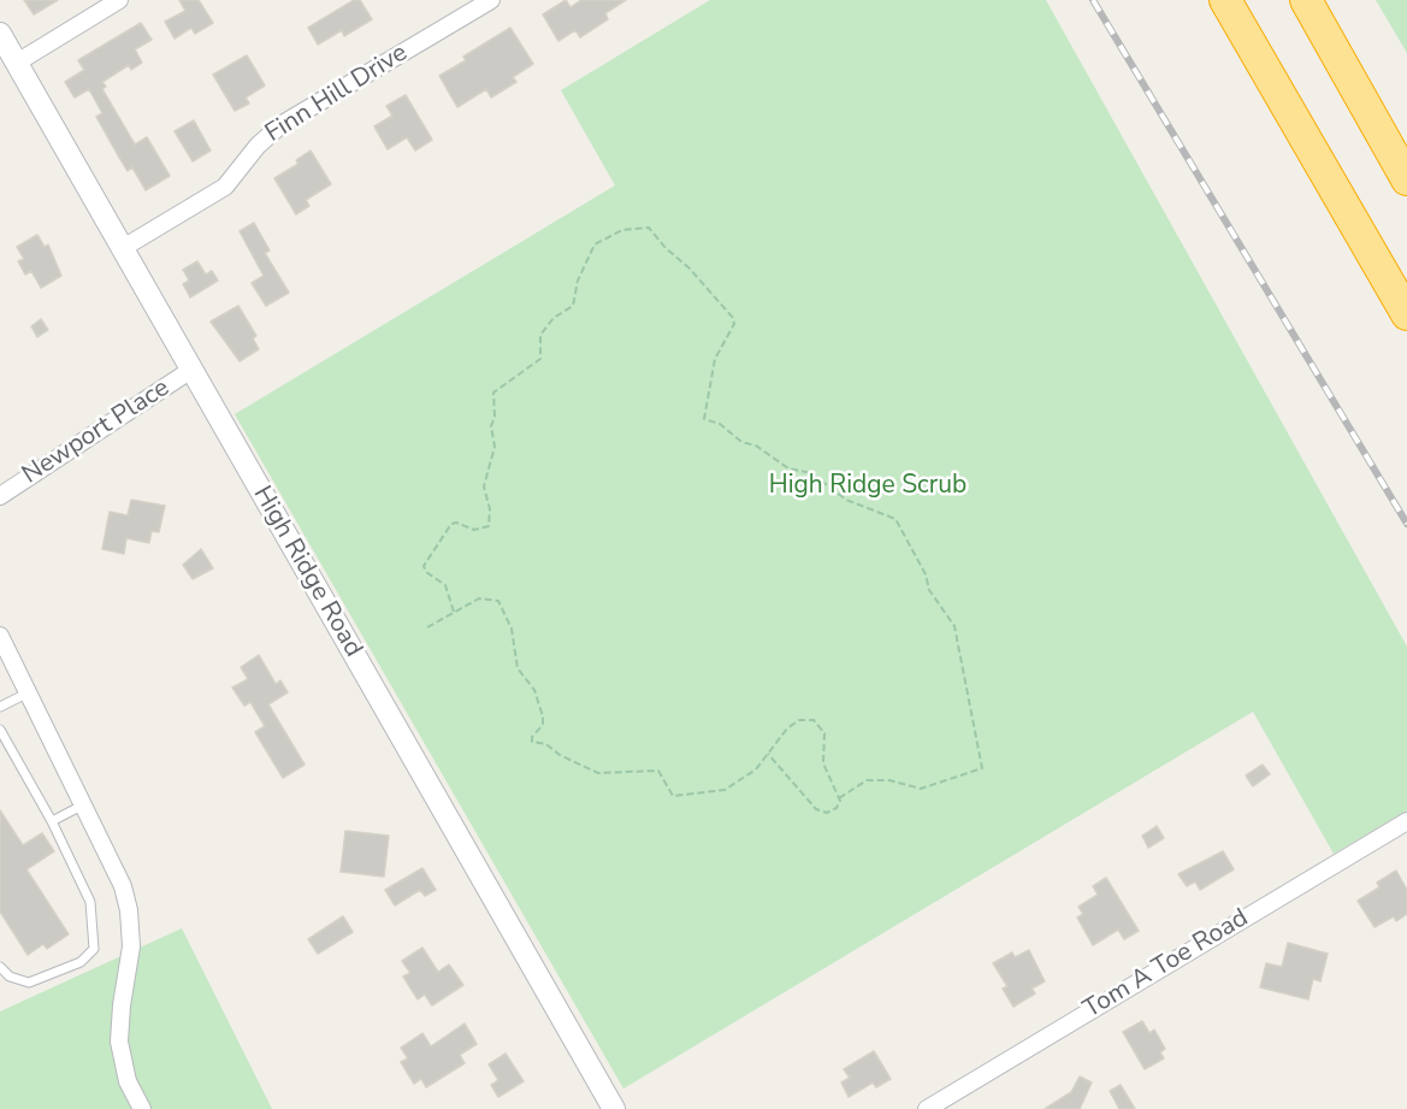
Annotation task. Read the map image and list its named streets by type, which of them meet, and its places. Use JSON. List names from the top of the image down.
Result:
{
  "streets": {
    "street": [
      "Finn Hill Drive",
      "Newport Place",
      "High Ridge Road",
      "Tom A Toe Road"
    ]
  },
  "crossings": [
    ["Finn Hill Drive", "High Ridge Road"],
    ["Newport Place", "High Ridge Road"]
  ],
  "parks": ["High Ridge Scrub"]
}
